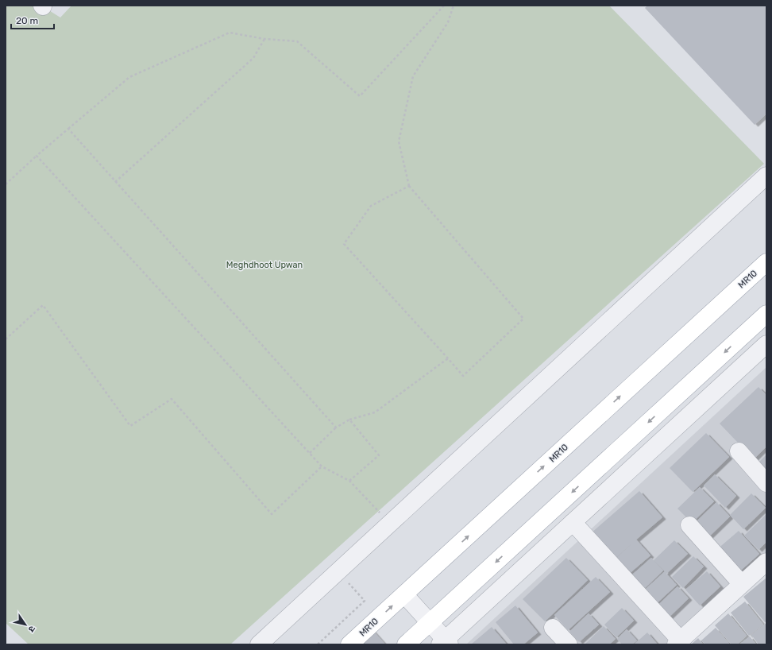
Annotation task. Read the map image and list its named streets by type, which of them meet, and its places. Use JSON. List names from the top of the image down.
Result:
{
  "streets": {
    "main road": ["MR10"]
  },
  "parks": ["Meghdhoot Upwan"],
  "scale_bar": "20 m",
  "north": "bottom right"
}
